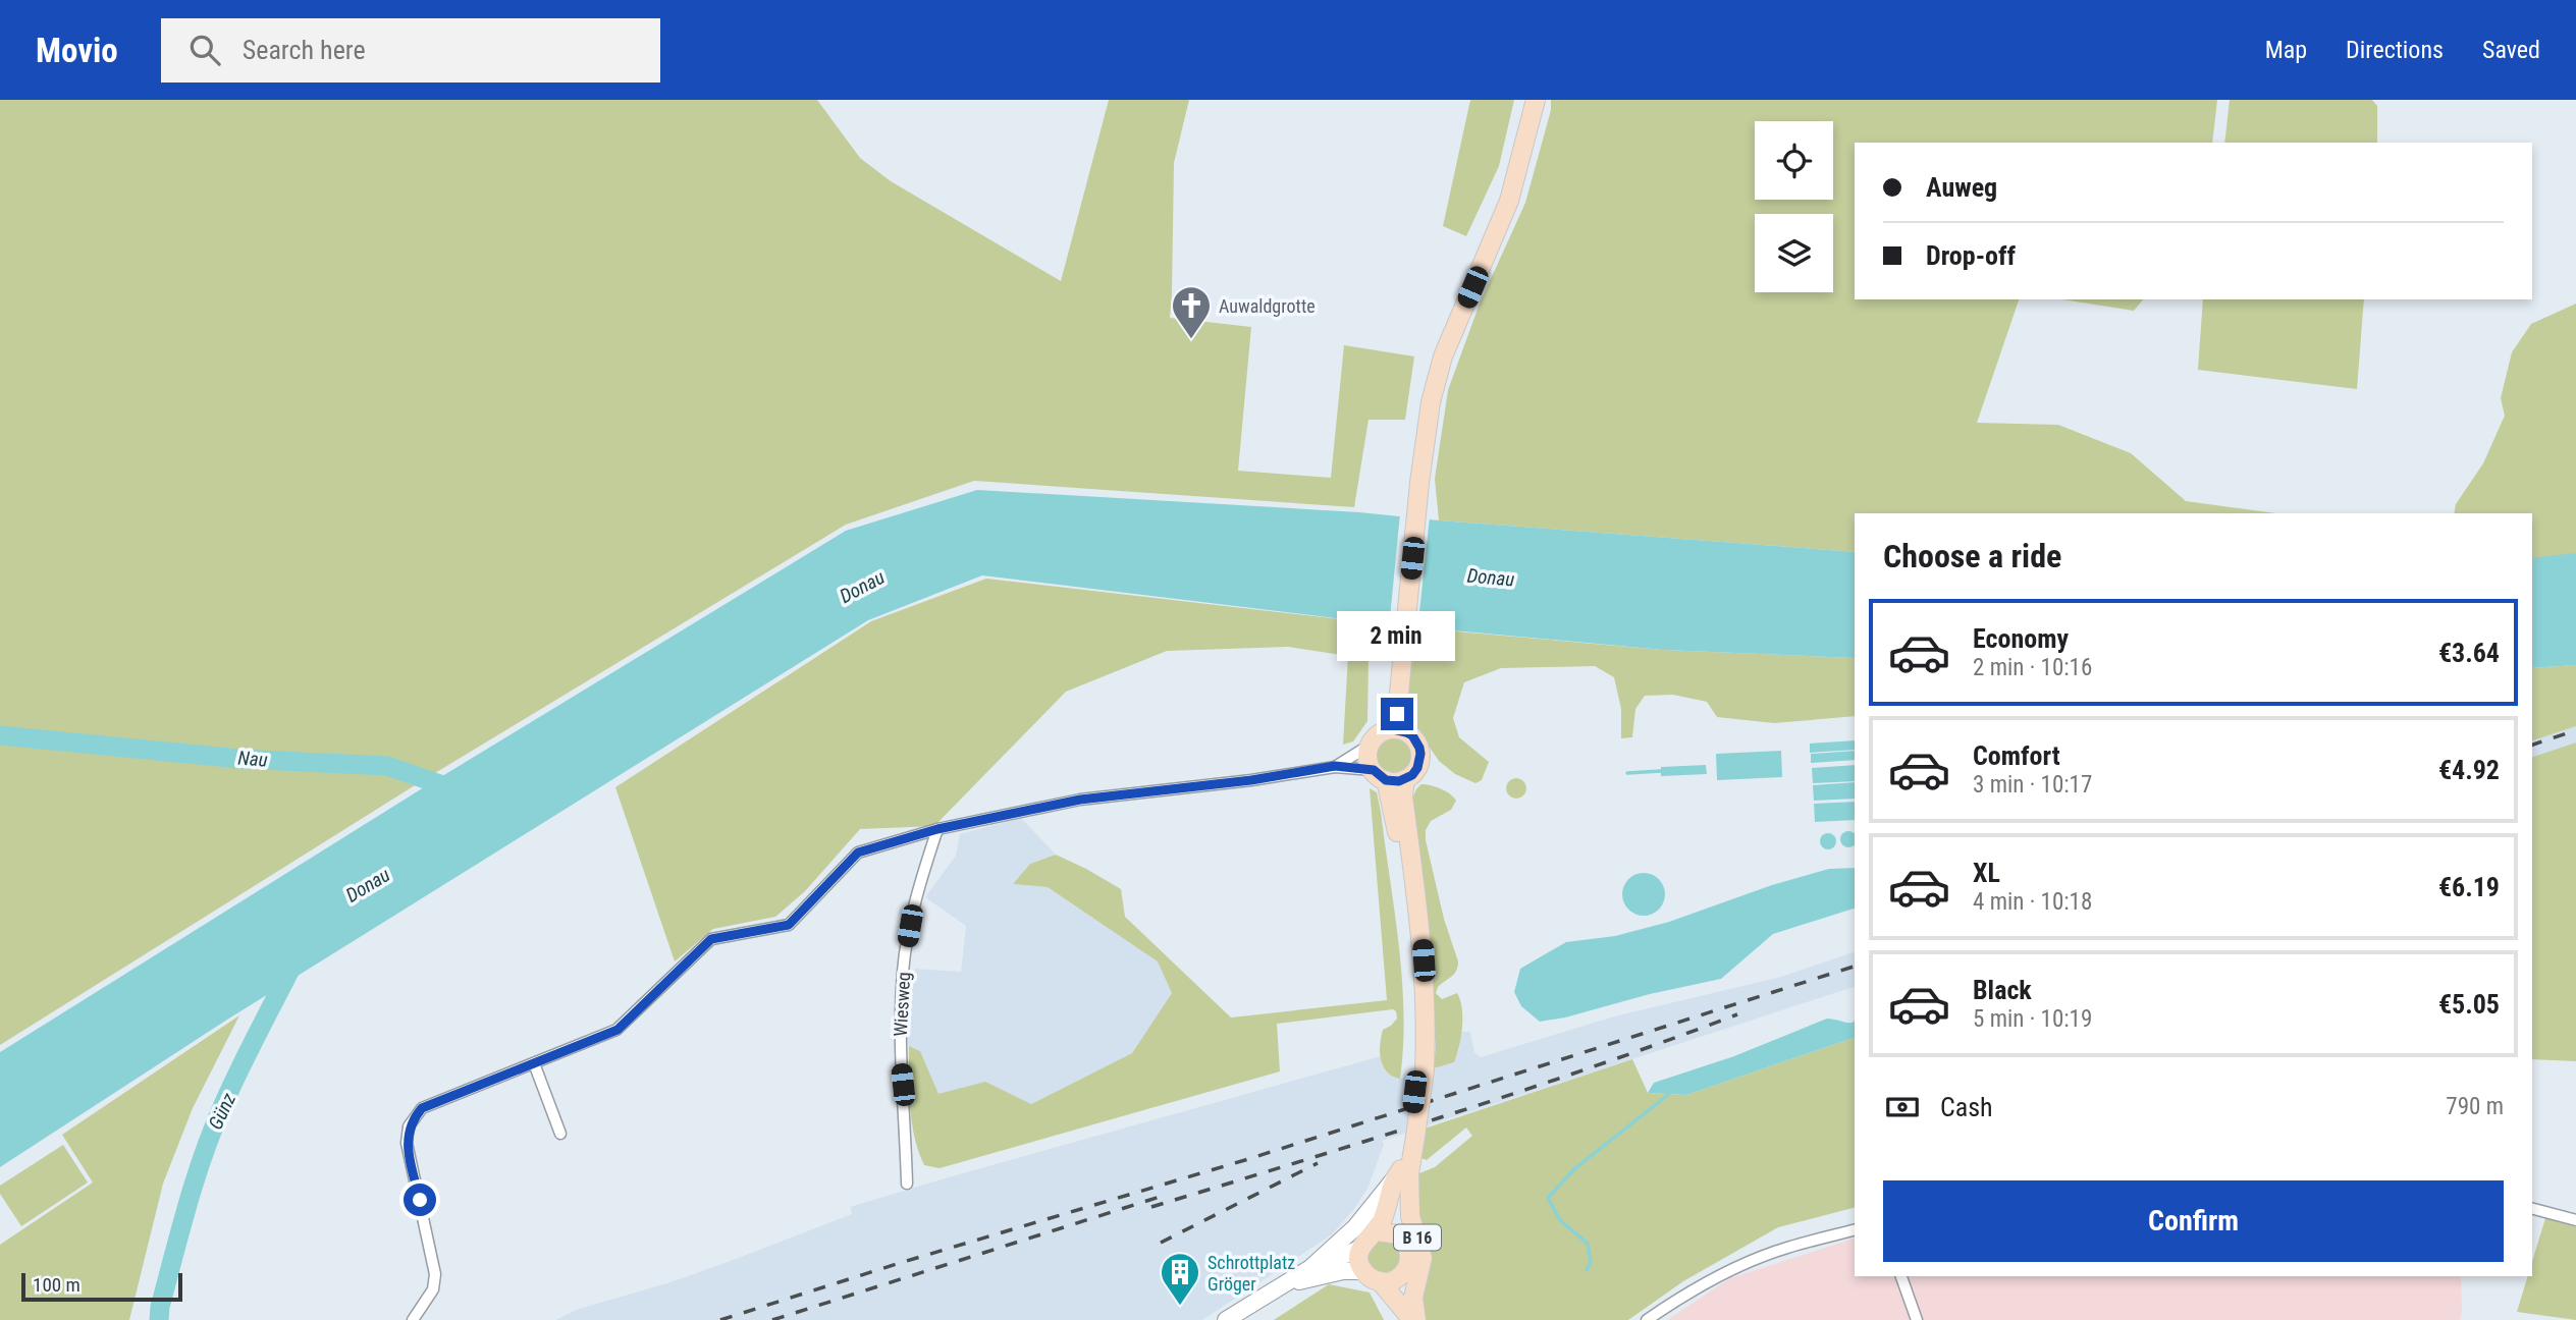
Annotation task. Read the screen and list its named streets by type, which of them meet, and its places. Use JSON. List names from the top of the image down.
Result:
{
  "streets": {
    "main road": ["B 16"],
    "street": ["Wiesweg"]
  },
  "water": ["Donau", "Nau", "Günz"],
  "places": {
    "church": ["Auwaldgrotte"],
    "building": ["Schrottplatz Gröger"]
  },
  "scale_bar": "100 m",
  "page": {
    "header": "Movio",
    "search": "Search here",
    "nav": ["Map", "Directions", "Saved"],
    "banner": ["Auweg", "Drop-off"],
    "heading": "Choose a ride",
    "list": [
      {
        "name": "Economy",
        "note": "2 min · 10:16",
        "value": "€3.64"
      },
      {
        "name": "Comfort",
        "note": "3 min · 10:17",
        "value": "€4.92"
      },
      {
        "name": "XL",
        "note": "4 min · 10:18",
        "value": "€6.19"
      },
      {
        "name": "Black",
        "note": "5 min · 10:19",
        "value": "€5.05"
      }
    ],
    "bubble": "2 min",
    "pay": ["Cash", "790 m"],
    "buttons": "Confirm",
    "scale": "100 m"
  }
}
